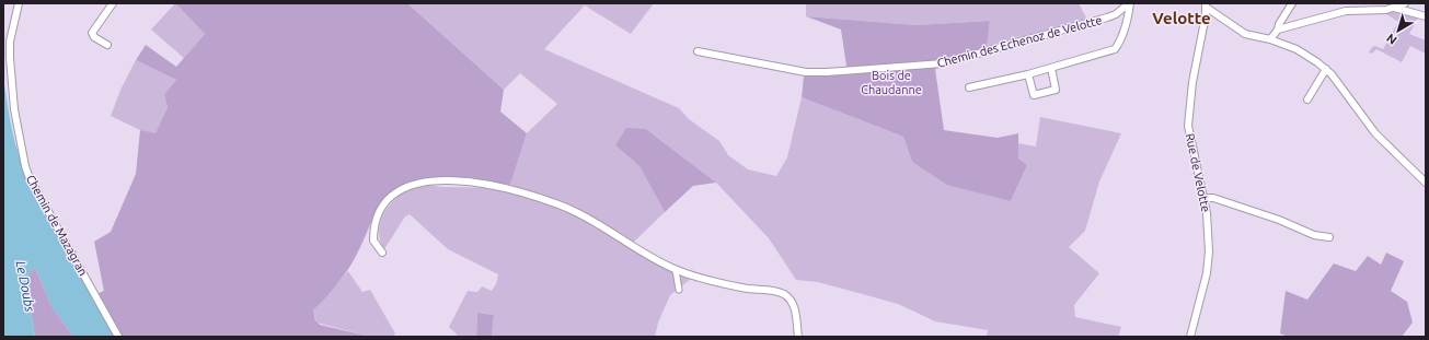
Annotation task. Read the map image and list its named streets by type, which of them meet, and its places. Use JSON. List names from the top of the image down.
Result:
{
  "streets": {
    "street": ["Chemin des Echenoz de Velotte", "Rue de Velotte", "Chemin de Mazagran"]
  },
  "districts": ["Velotte"],
  "water": ["Le Doubs"],
  "parks": ["Bois de Chaudanne"],
  "north": "bottom left"
}
